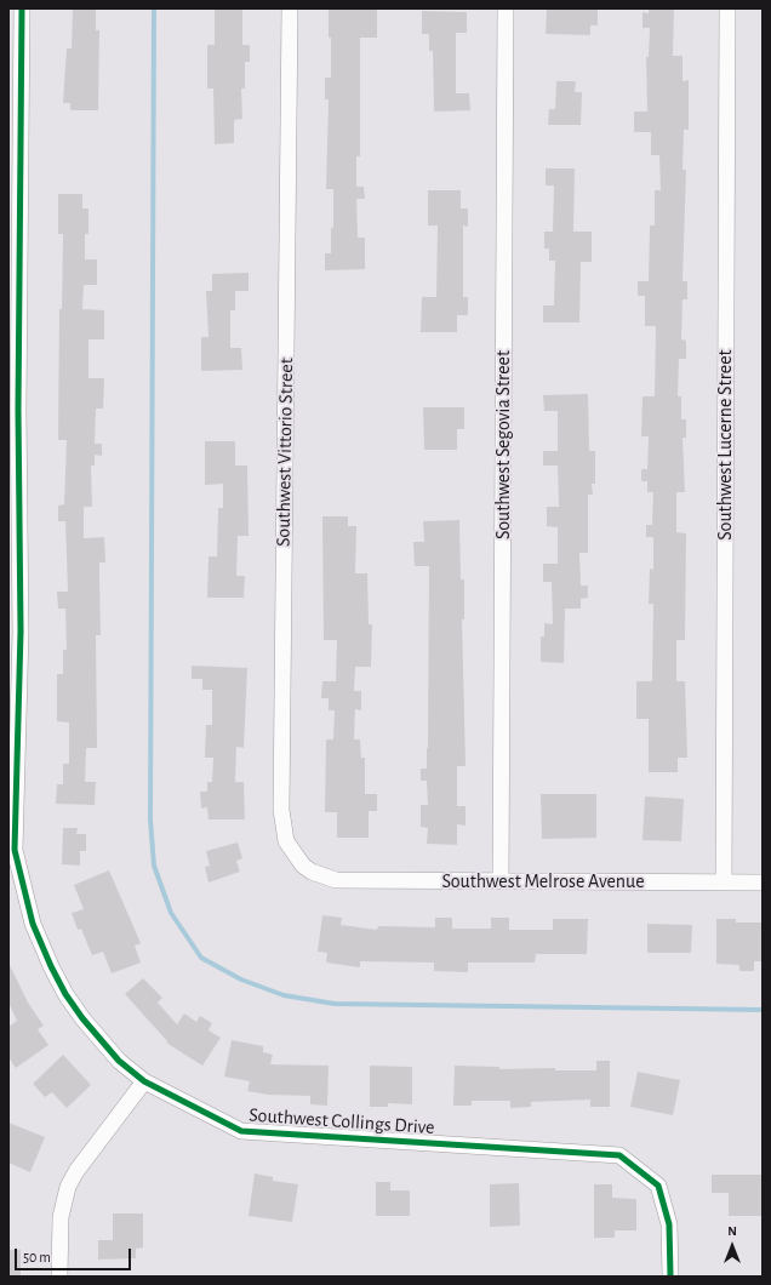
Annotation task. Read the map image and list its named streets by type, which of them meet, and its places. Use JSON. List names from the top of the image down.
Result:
{
  "streets": {
    "street": [
      "Southwest Segovia Street",
      "Southwest Lucerne Street",
      "Southwest Vittorio Street",
      "Southwest Melrose Avenue",
      "Southwest Collings Drive"
    ]
  },
  "crossings": [
    ["Southwest Segovia Street", "Southwest Melrose Avenue"],
    ["Southwest Lucerne Street", "Southwest Melrose Avenue"],
    ["Southwest Vittorio Street", "Southwest Melrose Avenue"]
  ],
  "scale_bar": "50 m",
  "north": "top"
}
